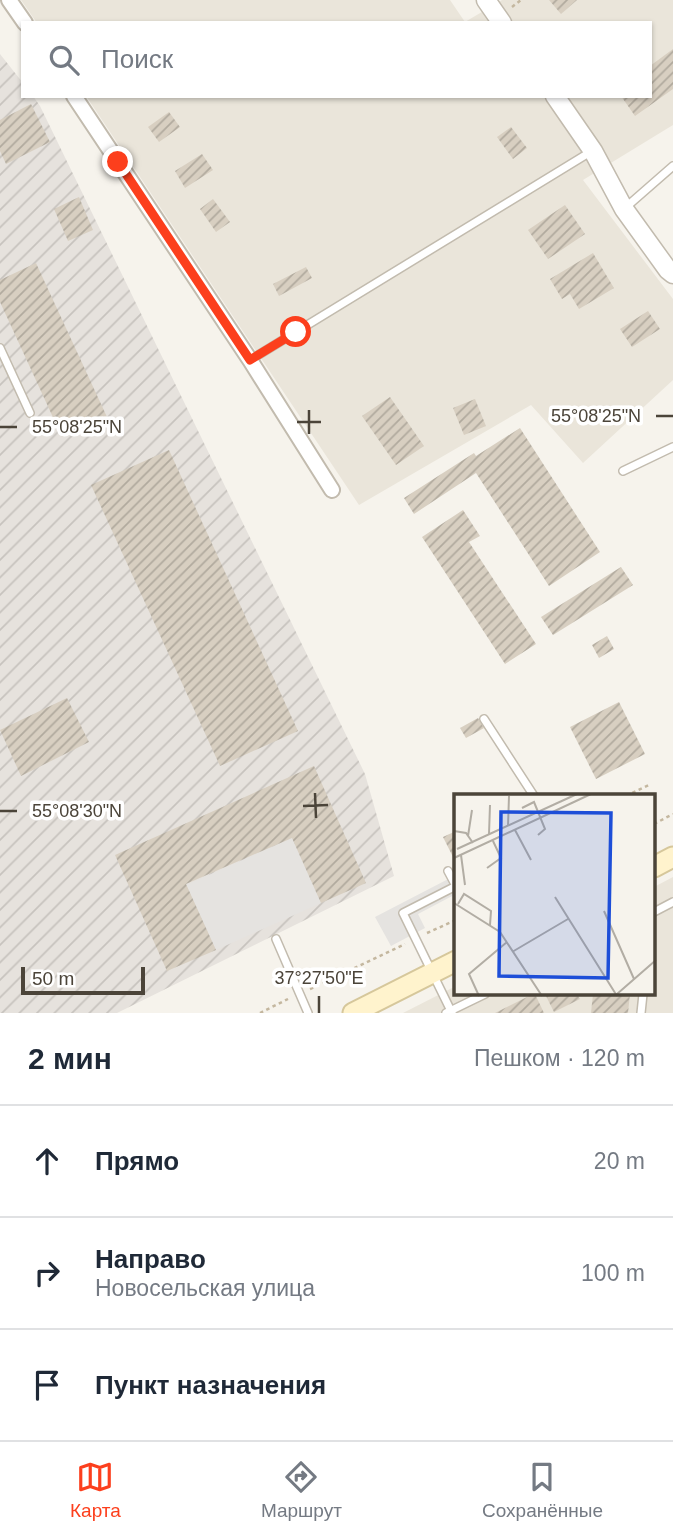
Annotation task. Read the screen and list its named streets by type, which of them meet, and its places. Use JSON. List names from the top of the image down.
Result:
{
  "scale_bar": "50 m",
  "page": {
    "search": "Поиск",
    "scale": "50 m",
    "heading": ["2 мин", "Пешком · 120 m"],
    "list": [
      ["Прямо", "20 m"],
      ["Направо", "Новосельская улица", "100 m"],
      "Пункт назначения"
    ],
    "nav": ["Карта", "Маршрут", "Сохранённые"]
  },
  "coordinates": ["55°08'25\"N", "55°08'30\"N", "37°27'50\"E"]
}
